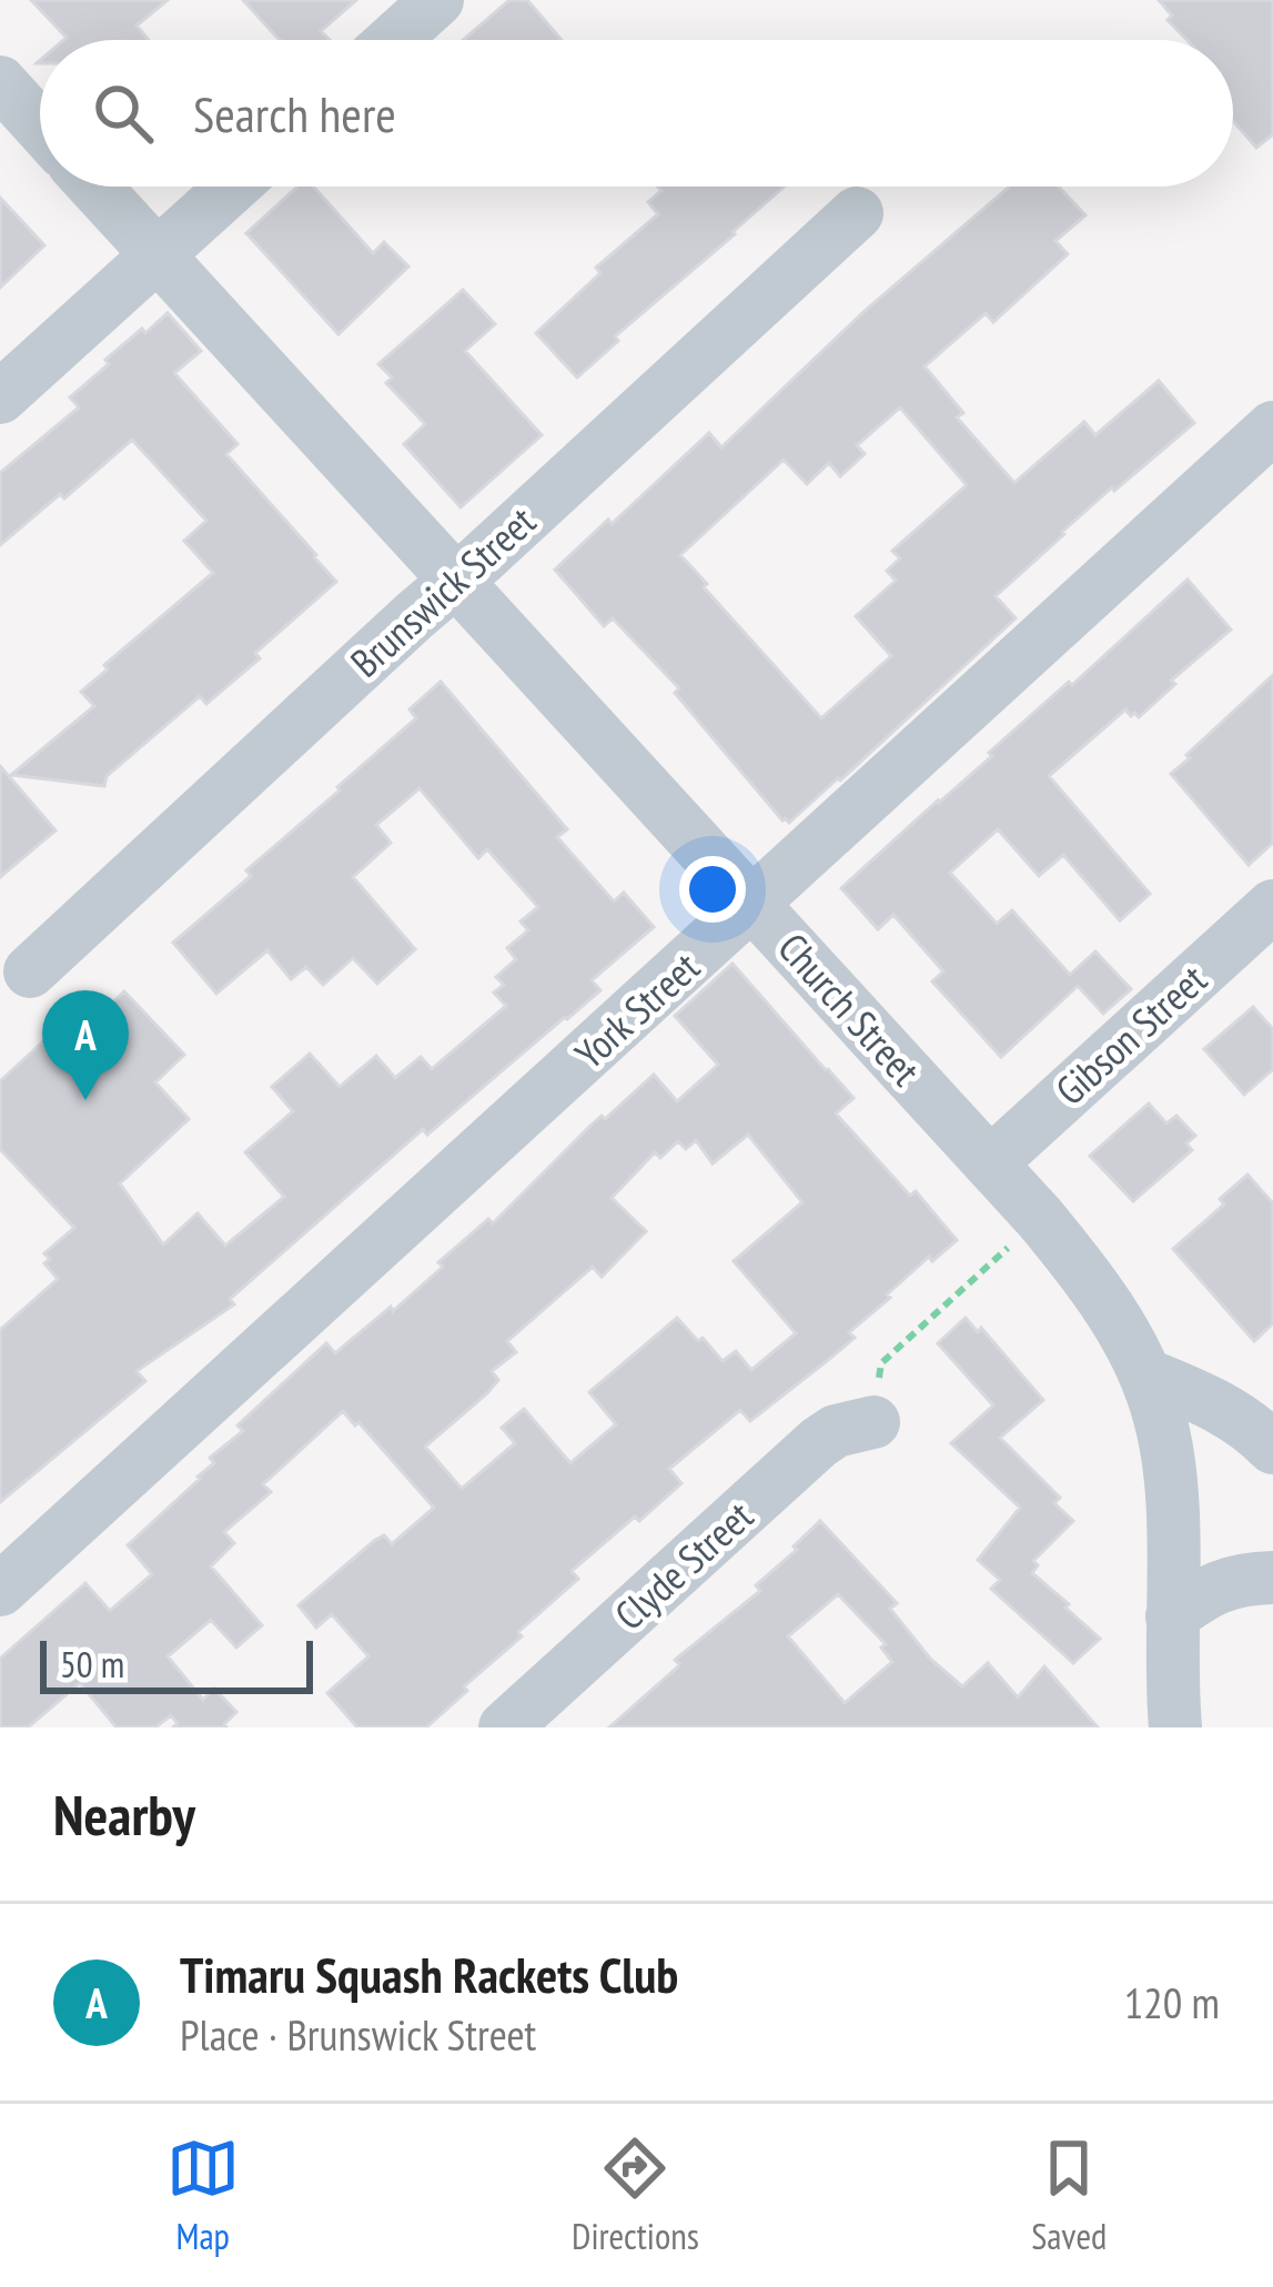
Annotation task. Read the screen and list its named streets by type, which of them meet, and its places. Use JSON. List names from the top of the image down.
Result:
{
  "streets": {
    "street": [
      "Brunswick Street",
      "Church Street",
      "York Street",
      "Gibson Street",
      "Clyde Street"
    ]
  },
  "crossings": [
    ["Brunswick Street", "Church Street"],
    ["Church Street", "York Street"],
    ["Church Street", "Gibson Street"]
  ],
  "scale_bar": "50 m",
  "page": {
    "search": "Search here",
    "pins": "A",
    "scale": "50 m",
    "heading": "Nearby",
    "list": [
      {
        "mark": "A",
        "name": "Timaru Squash Rackets Club",
        "note": "Place · Brunswick Street",
        "value": "120 m"
      }
    ],
    "nav": ["Map", "Directions", "Saved"]
  }
}
